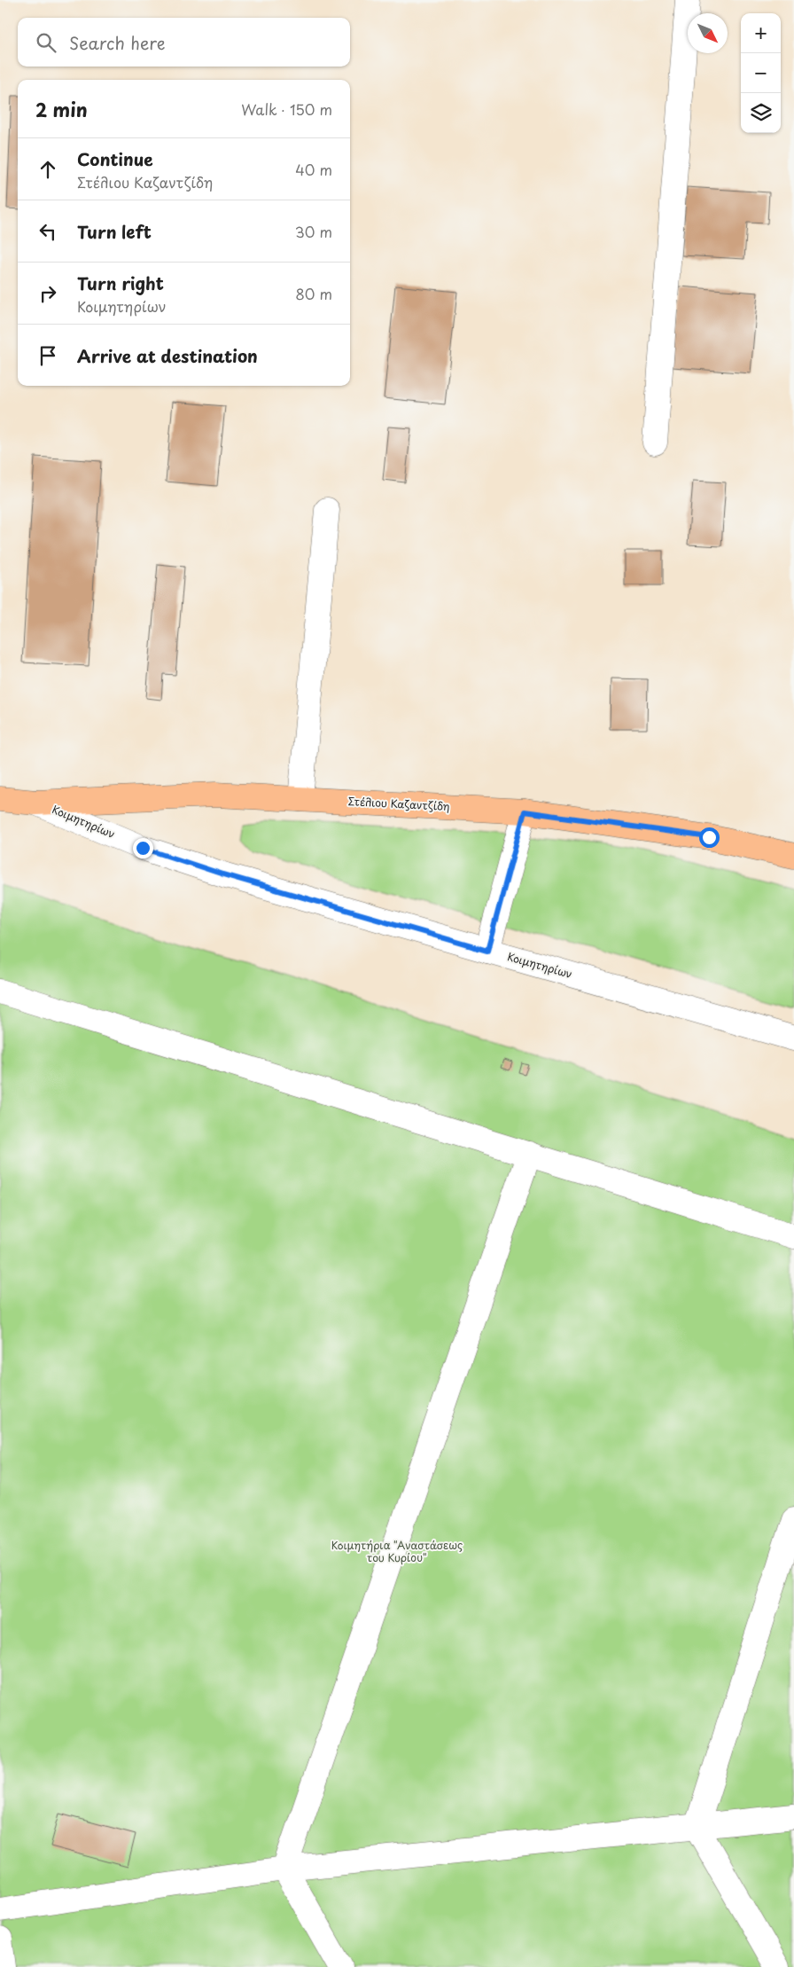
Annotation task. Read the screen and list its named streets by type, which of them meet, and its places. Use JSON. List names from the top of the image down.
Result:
{
  "streets": {
    "main road": ["Στέλιου Καζαντζίδη"],
    "lane": ["Κοιμητηρίων"]
  },
  "crossings": [
    ["Στέλιου Καζαντζίδη", "Κοιμητηρίων"]
  ],
  "parks": ["Κοιμητήρια \"Αναστάσεως του Κυρίου\""],
  "north": "bottom right",
  "page": {
    "map_buttons": ["+", "−"],
    "search": "Search here",
    "heading": ["2 min", "Walk · 150 m"],
    "list": [
      ["Continue", "Στέλιου Καζαντζίδη", "40 m"],
      ["Turn left", "30 m"],
      ["Turn right", "Κοιμητηρίων", "80 m"],
      "Arrive at destination"
    ]
  }
}
